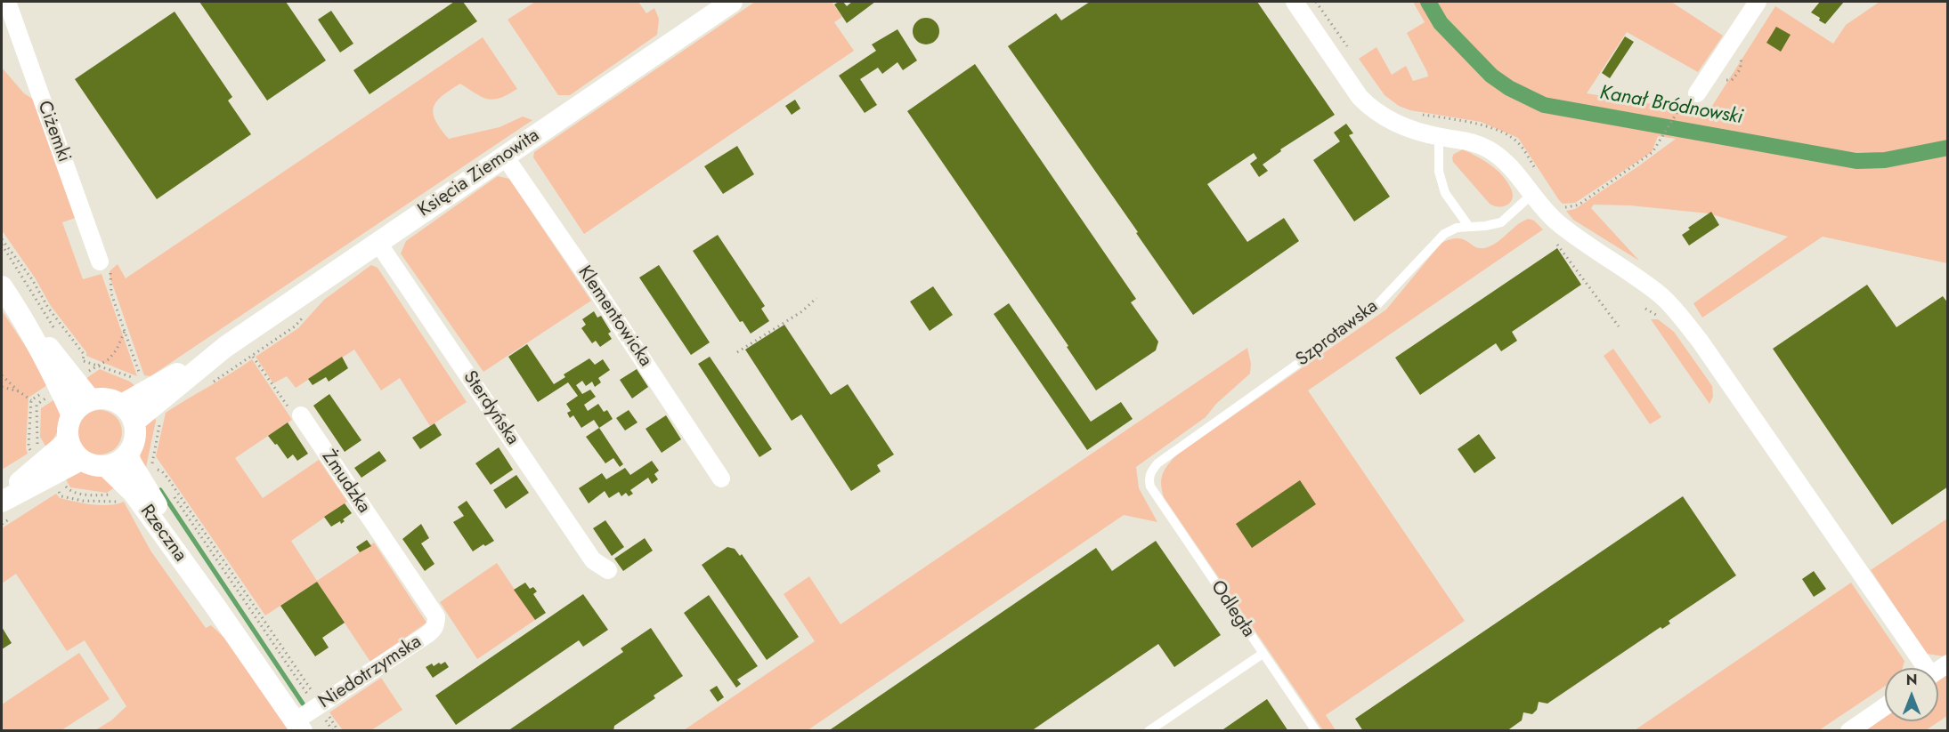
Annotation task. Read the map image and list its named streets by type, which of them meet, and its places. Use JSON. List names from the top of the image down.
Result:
{
  "streets": {
    "street": [
      "Ciżemki",
      "Księcia Ziemowita",
      "Klementowicka",
      "Sterdyńska",
      "Żmudzka",
      "Rzeczna",
      "Niedotrzymska"
    ],
    "lane": ["Szprotawska", "Odległa"]
  },
  "crossings": [
    ["Księcia Ziemowita", "Klementowicka"],
    ["Księcia Ziemowita", "Sterdyńska"],
    ["Księcia Ziemowita", "Rzeczna"],
    ["Szprotawska", "Odległa"],
    ["Żmudzka", "Niedotrzymska"],
    ["Rzeczna", "Niedotrzymska"]
  ],
  "water": ["Kanał Bródnowski"],
  "north": "top"
}
